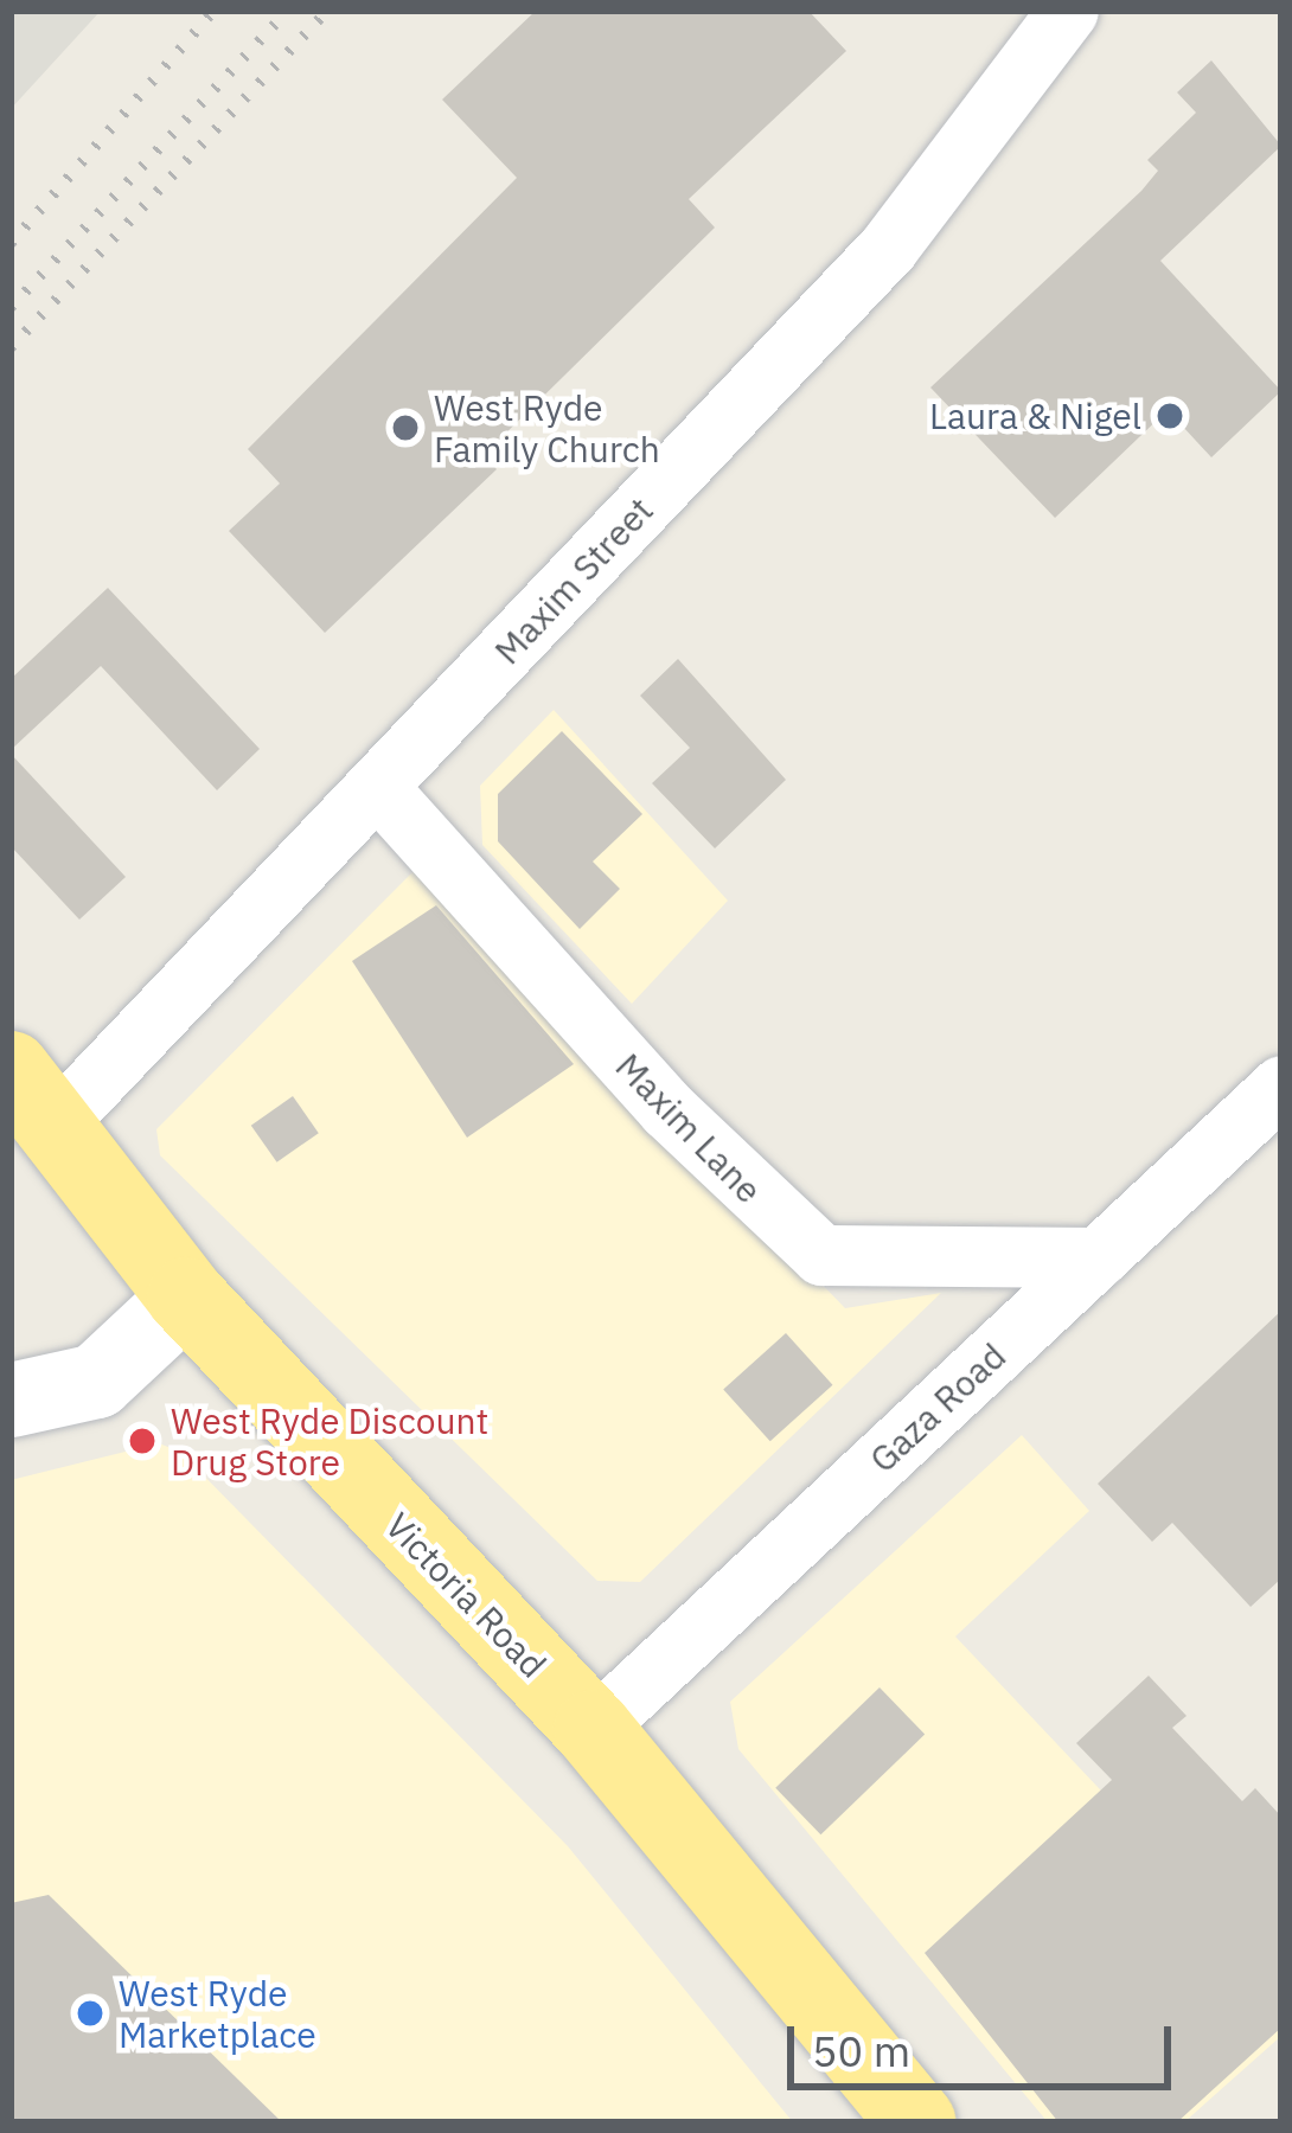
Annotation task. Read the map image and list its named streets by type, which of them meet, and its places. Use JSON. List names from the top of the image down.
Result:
{
  "streets": {
    "highway": ["Victoria Road"],
    "street": ["Maxim Street", "Maxim Lane", "Gaza Road"]
  },
  "crossings": [
    ["Maxim Street", "Maxim Lane"],
    ["Maxim Street", "Victoria Road"],
    ["Maxim Lane", "Gaza Road"],
    ["Gaza Road", "Victoria Road"]
  ],
  "places": [
    "Laura & Nigel",
    "West Ryde Family Church",
    "West Ryde Discount Drug Store",
    "West Ryde Marketplace"
  ],
  "scale_bar": "50 m"
}
